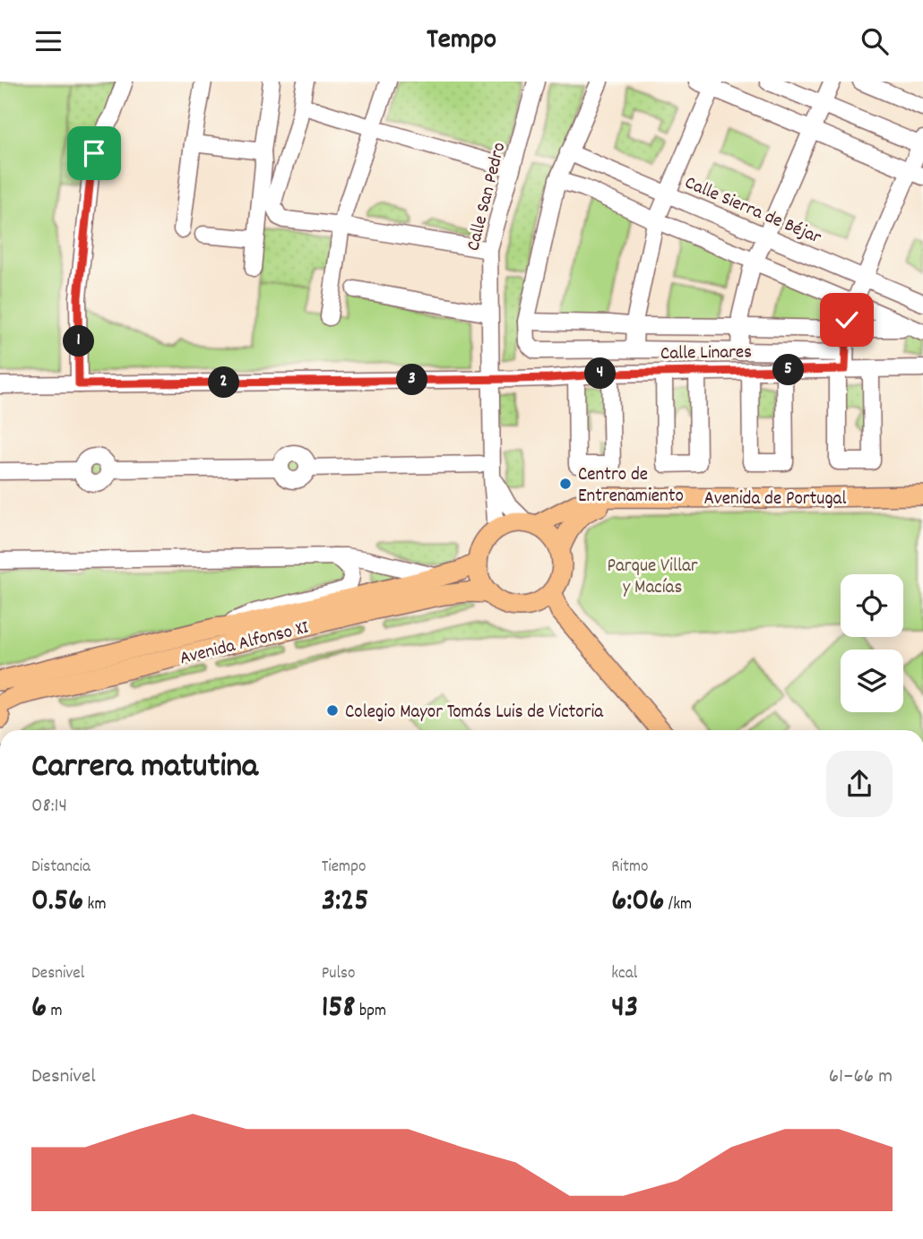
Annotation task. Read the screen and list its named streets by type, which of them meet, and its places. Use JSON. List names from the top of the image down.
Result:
{
  "streets": {
    "main road": ["Avenida de Portugal", "Avenida Alfonso XI"],
    "street": ["Calle San Pedro", "Calle Sierra de Béjar", "Calle Linares"]
  },
  "crossings": [
    ["Calle San Pedro", "Calle Linares"],
    ["Calle San Pedro", "Avenida de Portugal"],
    ["Calle San Pedro", "Avenida Alfonso XI"],
    ["Avenida de Portugal", "Avenida Alfonso XI"]
  ],
  "parks": ["Parque Villar y Macías"],
  "places": ["Centro de Entrenamiento", "Colegio Mayor Tomás Luis de Victoria"],
  "page": {
    "header": "Tempo",
    "pins": [
      "1",
      "5",
      "4",
      "3",
      "2"
    ],
    "heading": ["Carrera matutina", "08:14"],
    "stats": [
      ["Distancia", "0.56 km"],
      ["Tiempo", "3:25"],
      ["Ritmo", "6:06 /km"],
      ["Desnivel", "6 m"],
      ["Pulso", "158 bpm"],
      ["kcal", "43"]
    ],
    "chart": ["Desnivel", "61–66 m"]
  }
}
